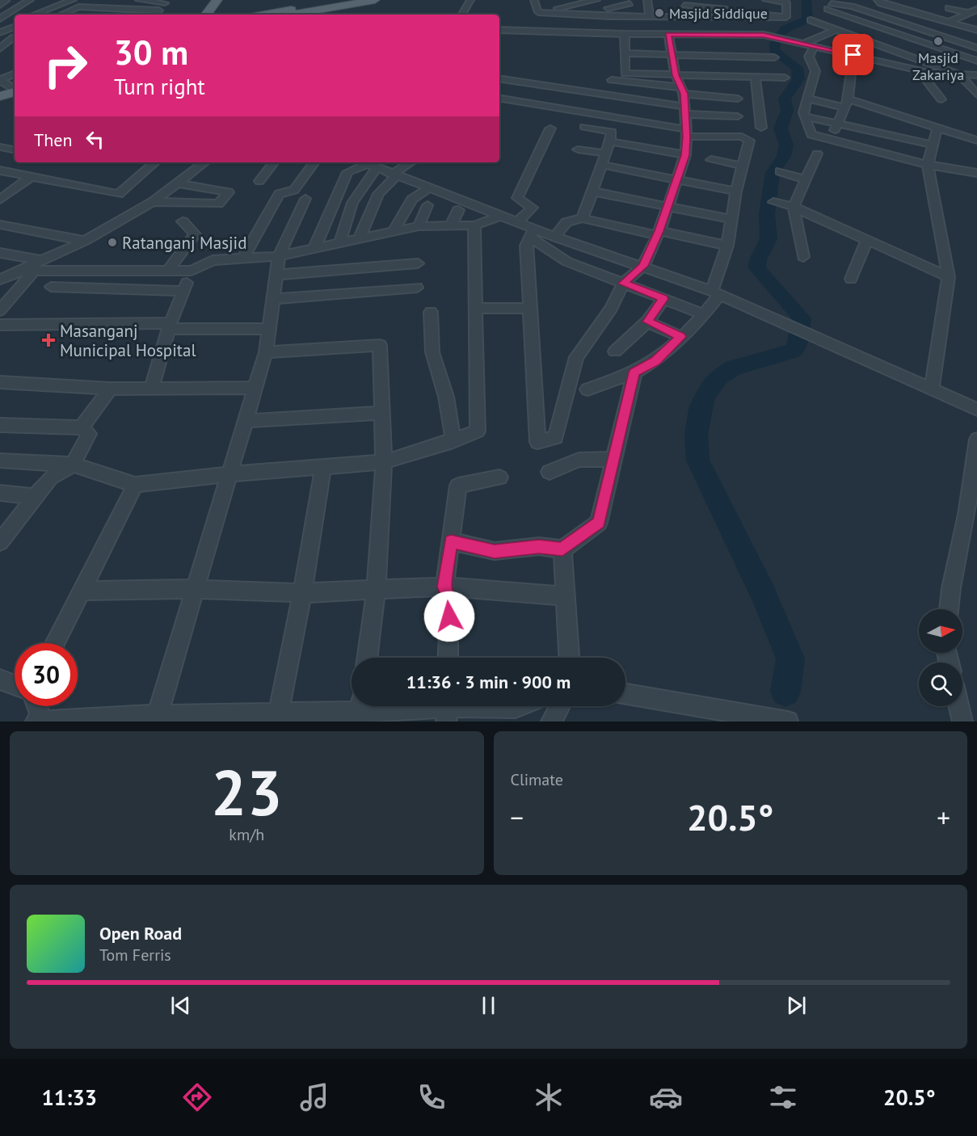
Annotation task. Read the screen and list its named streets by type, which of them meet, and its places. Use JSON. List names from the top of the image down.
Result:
{
  "places": {
    "other": ["Masjid Siddique", "Masjid Zakariya", "Ratanganj Masjid"],
    "health": ["Masanganj Municipal Hospital"]
  },
  "north": "right",
  "page": {
    "turn": ["30 m", "Turn right"],
    "then": "Then",
    "limit": "30",
    "trip": "11:36 · 3 min · 900 m",
    "tile": [
      ["23", "km/h"],
      "Climate"
    ],
    "heat": ["−", "20.5°", "+"],
    "song": ["Open Road", "Tom Ferris"],
    "tabs": ["11:33", "20.5°"]
  }
}
